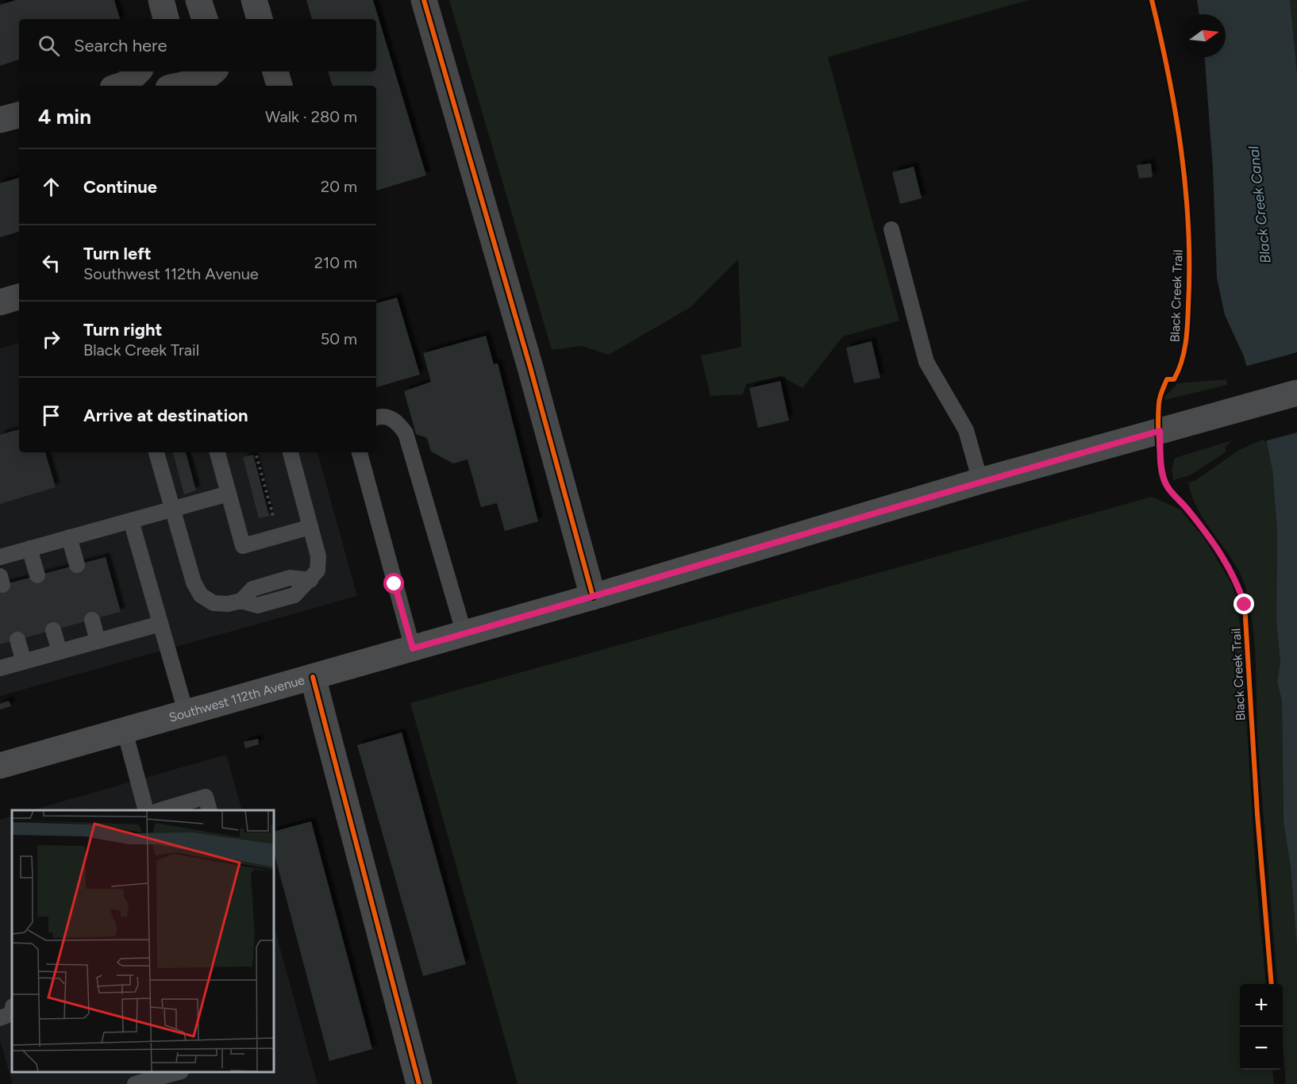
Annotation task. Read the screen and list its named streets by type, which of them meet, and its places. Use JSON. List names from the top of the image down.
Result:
{
  "streets": {
    "main road": ["Southwest 112th Avenue"],
    "cycle path": ["Black Creek Trail"]
  },
  "water": ["Black Creek Canal"],
  "north": "right",
  "page": {
    "search": "Search here",
    "heading": ["4 min", "Walk · 280 m"],
    "list": [
      ["Continue", "20 m"],
      ["Turn left", "Southwest 112th Avenue", "210 m"],
      ["Turn right", "Black Creek Trail", "50 m"],
      "Arrive at destination"
    ],
    "map_buttons": ["+", "−"]
  }
}
